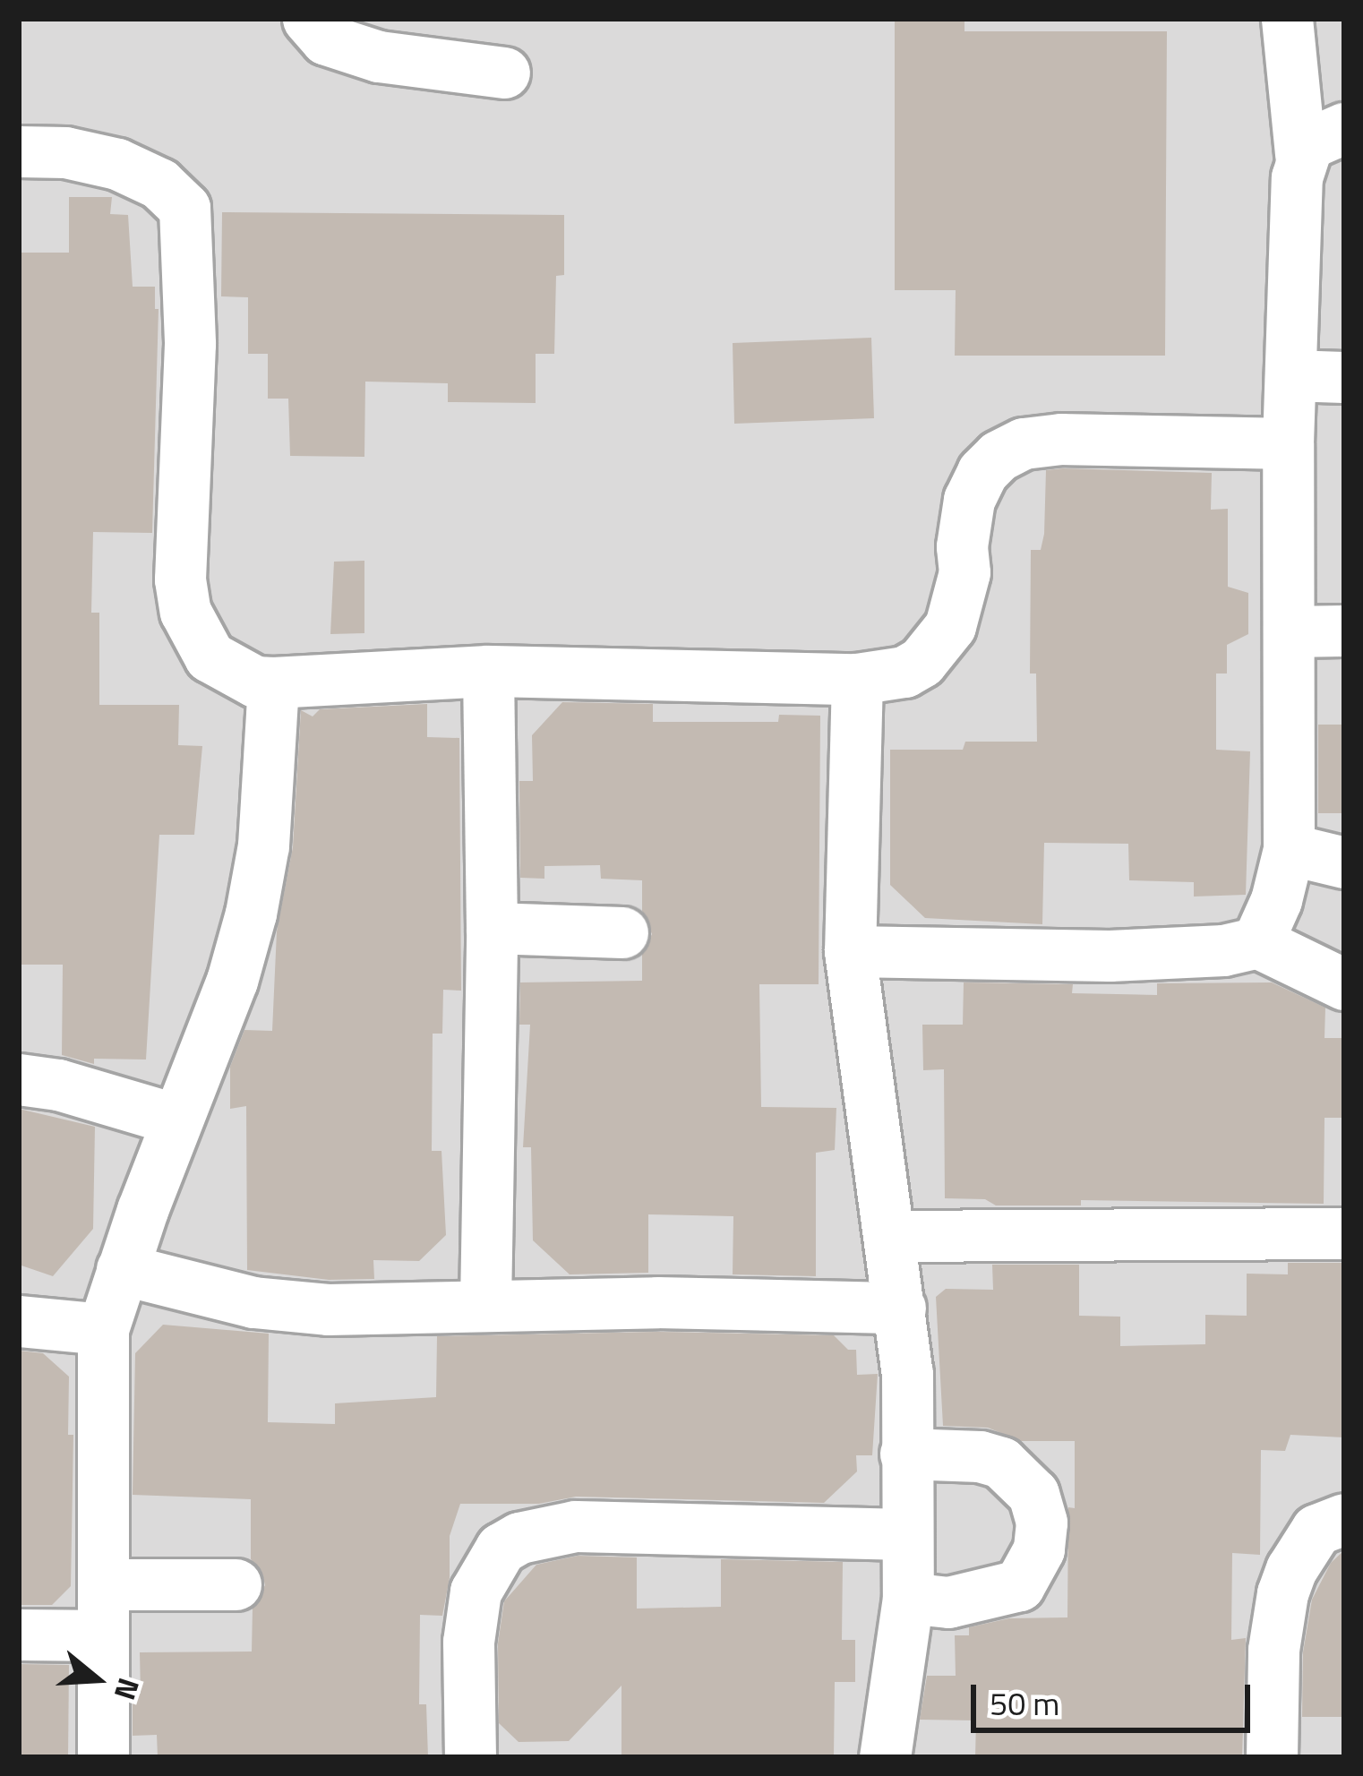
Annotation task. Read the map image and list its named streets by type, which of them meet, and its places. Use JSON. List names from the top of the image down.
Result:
{
  "scale_bar": "50 m",
  "north": "right"
}
